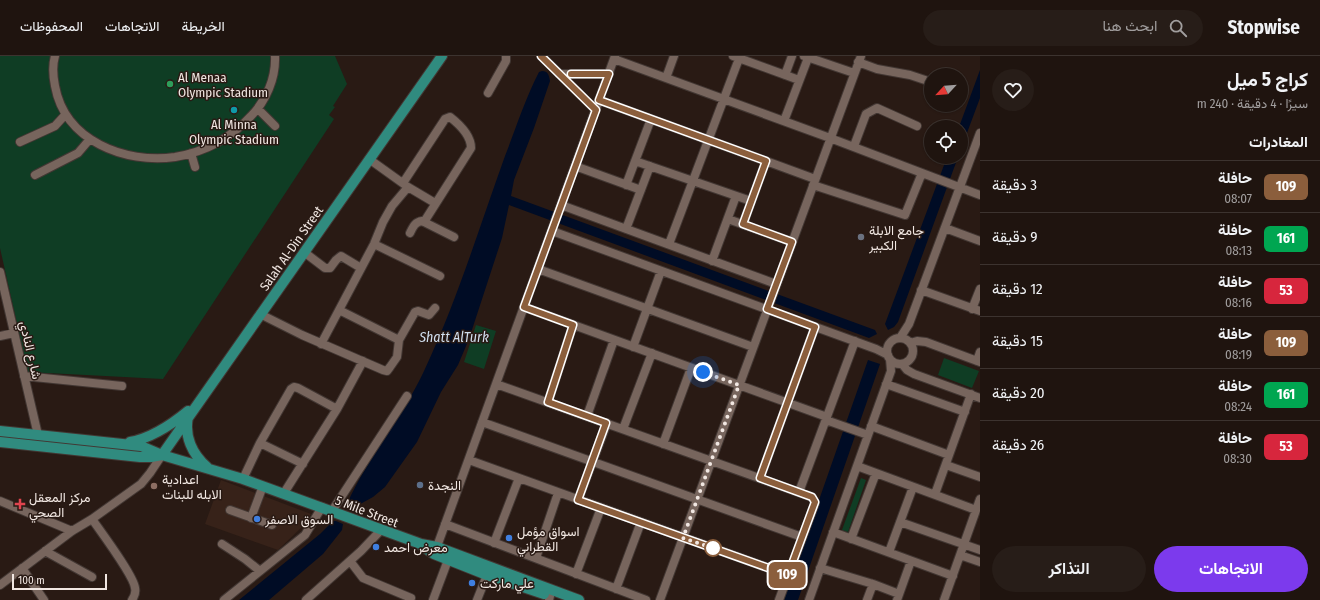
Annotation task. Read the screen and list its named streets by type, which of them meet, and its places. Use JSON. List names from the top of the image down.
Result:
{
  "streets": {
    "main road": ["Salah Al-Din Street", "5 Mile Street"],
    "street": ["شارع النادي"]
  },
  "crossings": [
    ["Salah Al-Din Street", "5 Mile Street"]
  ],
  "water": ["Shatt AlTurk"],
  "places": {
    "other": [
      "Al Menaa Olympic Stadium",
      "Al Minna Olympic Stadium",
      "جامع الابلة الكبير",
      "النجدة",
      "اعدادية الابله للبنات",
      "السوق الاصفر",
      "اسواق مؤمل القطراني",
      "معرض احمد",
      "علي ماركت"
    ],
    "health": ["مركز المعقل الصحي"]
  },
  "lines": ["bus line 109"],
  "scale_bar": "100 m",
  "north": "bottom left",
  "page": {
    "header": "Stopwise",
    "search": "ابحث هنا",
    "nav": ["الخريطة", "الاتجاهات", "المحفوظات"],
    "heading": [
      ["كراج 5 ميل", "سيرًا · 4 دقيقة · 240 m"],
      "المغادرات"
    ],
    "on_map": "109",
    "list": [
      {
        "mark": "109",
        "name": "حافلة",
        "note": "08:07",
        "value": "3 دقيقة"
      },
      {
        "mark": "161",
        "name": "حافلة",
        "note": "08:13",
        "value": "9 دقيقة"
      },
      {
        "mark": "53",
        "name": "حافلة",
        "note": "08:16",
        "value": "12 دقيقة"
      },
      {
        "mark": "109",
        "name": "حافلة",
        "note": "08:19",
        "value": "15 دقيقة"
      },
      {
        "mark": "161",
        "name": "حافلة",
        "note": "08:24",
        "value": "20 دقيقة"
      },
      {
        "mark": "53",
        "name": "حافلة",
        "note": "08:30",
        "value": "26 دقيقة"
      }
    ],
    "buttons": ["الاتجاهات", "التذاكر"],
    "scale": "100 m"
  }
}
